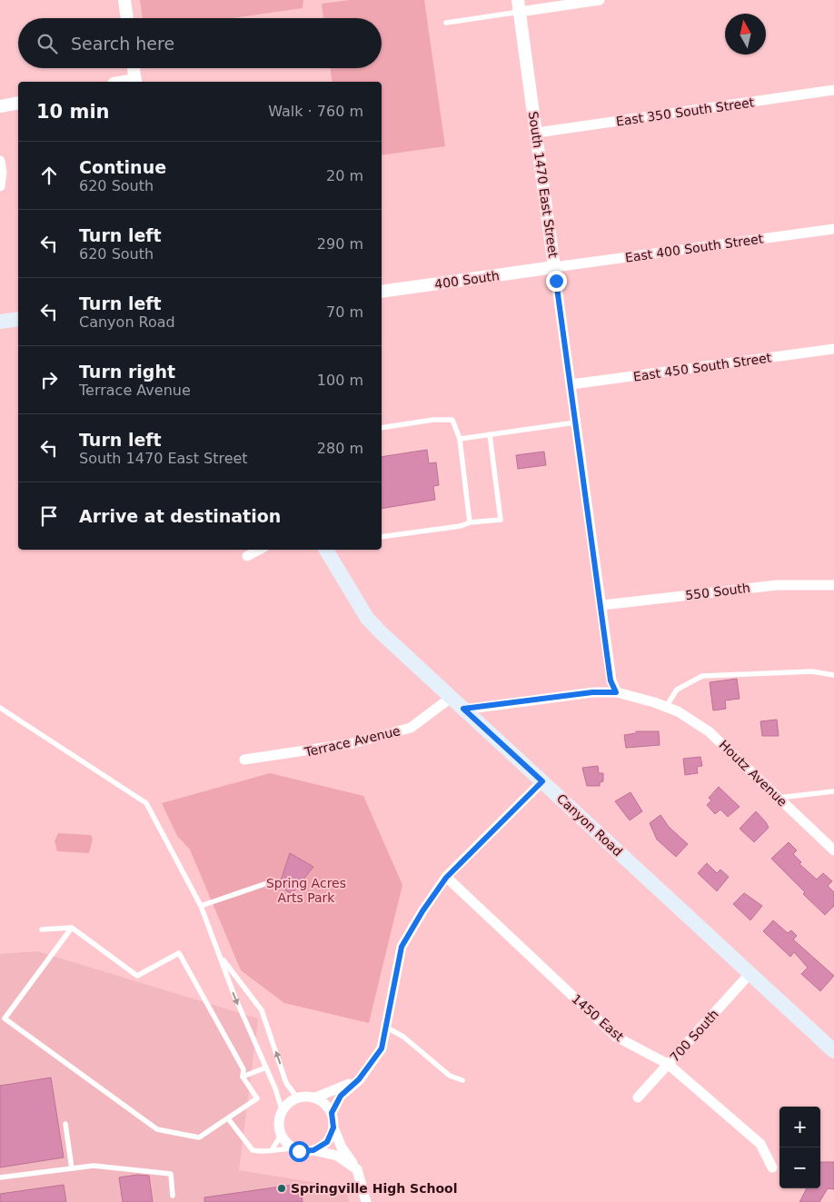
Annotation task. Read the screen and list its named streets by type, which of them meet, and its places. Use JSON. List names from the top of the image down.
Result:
{
  "streets": {
    "main road": ["Canyon Road"],
    "street": [
      "East 350 South Street",
      "South 1470 East Street",
      "East 400 South Street",
      "400 South",
      "East 450 South Street",
      "550 South",
      "Terrace Avenue",
      "Houtz Avenue",
      "1450 East",
      "700 South"
    ]
  },
  "crossings": [
    ["East 350 South Street", "South 1470 East Street"],
    ["South 1470 East Street", "East 400 South Street"],
    ["South 1470 East Street", "400 South"],
    ["South 1470 East Street", "East 450 South Street"],
    ["South 1470 East Street", "550 South"],
    ["East 400 South Street", "400 South"],
    ["Terrace Avenue", "Canyon Road"],
    ["Canyon Road", "700 South"],
    ["1450 East", "700 South"]
  ],
  "parks": ["Spring Acres Arts Park"],
  "places": ["Springville High School"],
  "north": "top",
  "page": {
    "search": "Search here",
    "heading": ["10 min", "Walk · 760 m"],
    "list": [
      ["Continue", "620 South", "20 m"],
      ["Turn left", "620 South", "290 m"],
      ["Turn left", "Canyon Road", "70 m"],
      ["Turn right", "Terrace Avenue", "100 m"],
      ["Turn left", "South 1470 East Street", "280 m"],
      "Arrive at destination"
    ],
    "map_buttons": ["+", "−"]
  }
}
